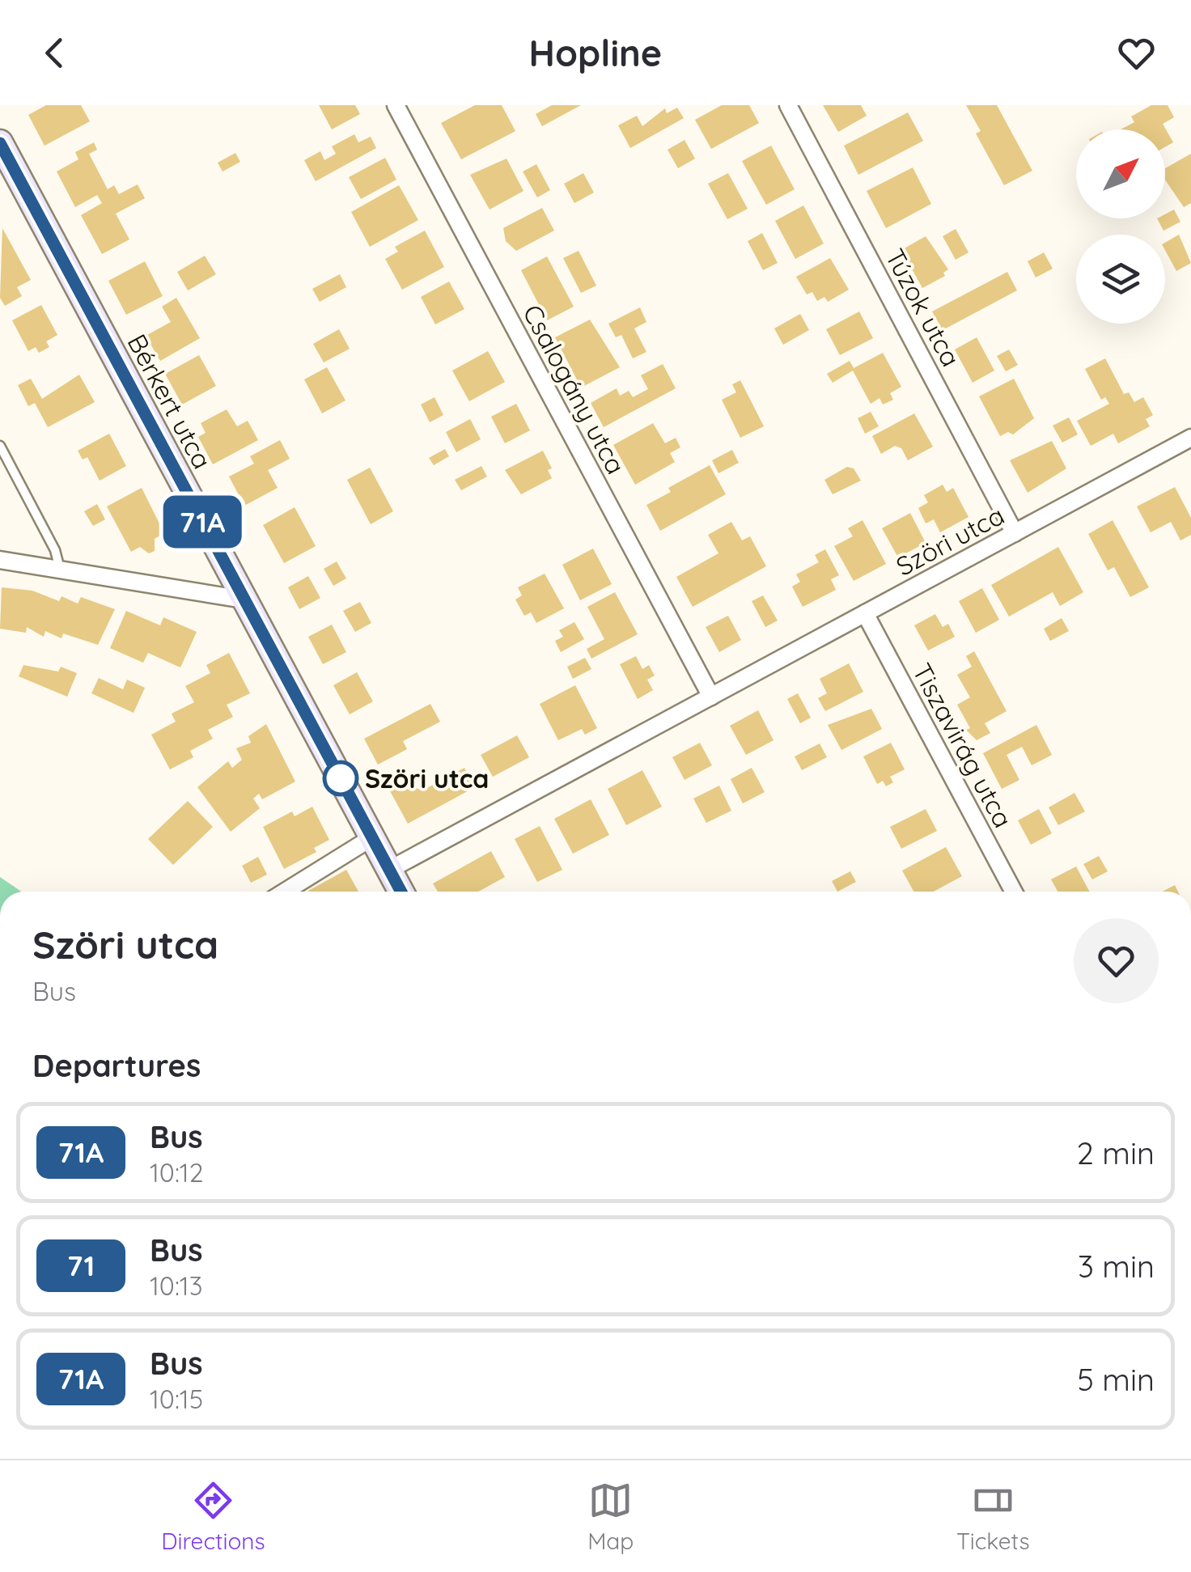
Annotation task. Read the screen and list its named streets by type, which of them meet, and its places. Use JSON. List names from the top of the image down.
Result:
{
  "streets": {
    "street": [
      "Túzok utca",
      "Csalogány utca",
      "Bérkert utca",
      "Szöri utca",
      "Tiszavirág utca"
    ]
  },
  "crossings": [
    ["Túzok utca", "Szöri utca"],
    ["Csalogány utca", "Szöri utca"],
    ["Bérkert utca", "Szöri utca"],
    ["Szöri utca", "Tiszavirág utca"]
  ],
  "places": ["Szöri utca"],
  "lines": ["bus line 71A"],
  "north": "top right",
  "page": {
    "header": "Hopline",
    "on_map": "71A",
    "heading": [
      ["Szöri utca", "Bus"],
      "Departures"
    ],
    "list": [
      {
        "mark": "71A",
        "name": "Bus",
        "note": "10:12",
        "value": "2 min"
      },
      {
        "mark": "71",
        "name": "Bus",
        "note": "10:13",
        "value": "3 min"
      },
      {
        "mark": "71A",
        "name": "Bus",
        "note": "10:15",
        "value": "5 min"
      }
    ],
    "tabs": ["Directions", "Map", "Tickets"]
  }
}
